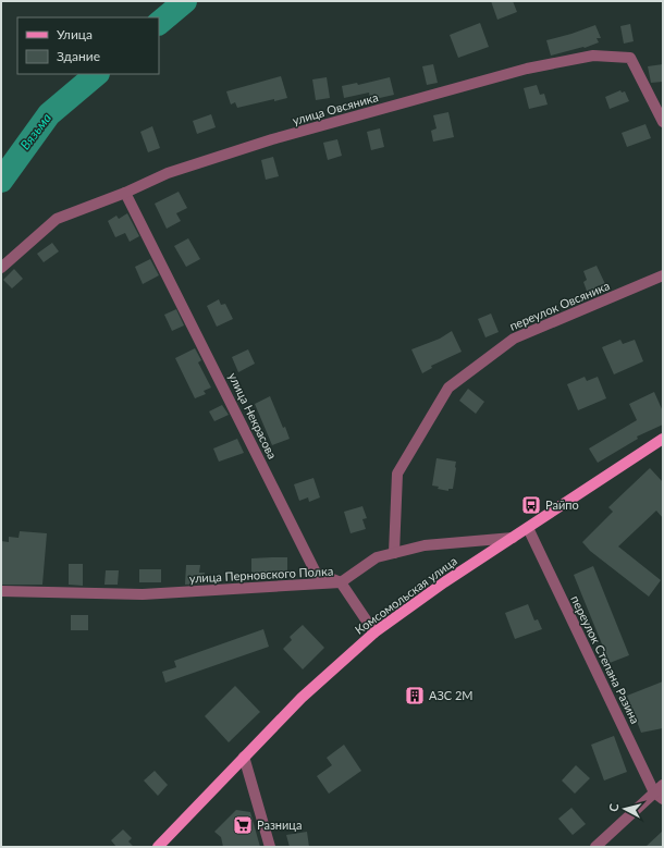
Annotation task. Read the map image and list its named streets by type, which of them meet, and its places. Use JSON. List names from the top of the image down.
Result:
{
  "streets": {
    "main road": ["Комсомольская улица"],
    "street": [
      "улица Овсяника",
      "переулок Овсяника",
      "улица Некрасова",
      "улица Перновского Полка",
      "переулок Степана Разина"
    ]
  },
  "crossings": [
    ["улица Овсяника", "улица Некрасова"],
    ["переулок Овсяника", "улица Перновского Полка"],
    ["улица Некрасова", "улица Перновского Полка"],
    ["улица Перновского Полка", "Комсомольская улица"],
    ["Комсомольская улица", "переулок Степана Разина"]
  ],
  "water": ["Вязьма"],
  "places": {
    "bus stop": ["Райпо"],
    "building": ["АЗС 2М"],
    "supermarket": ["Разница"]
  },
  "legend": ["Улица", "Здание"],
  "north": "left"
}
